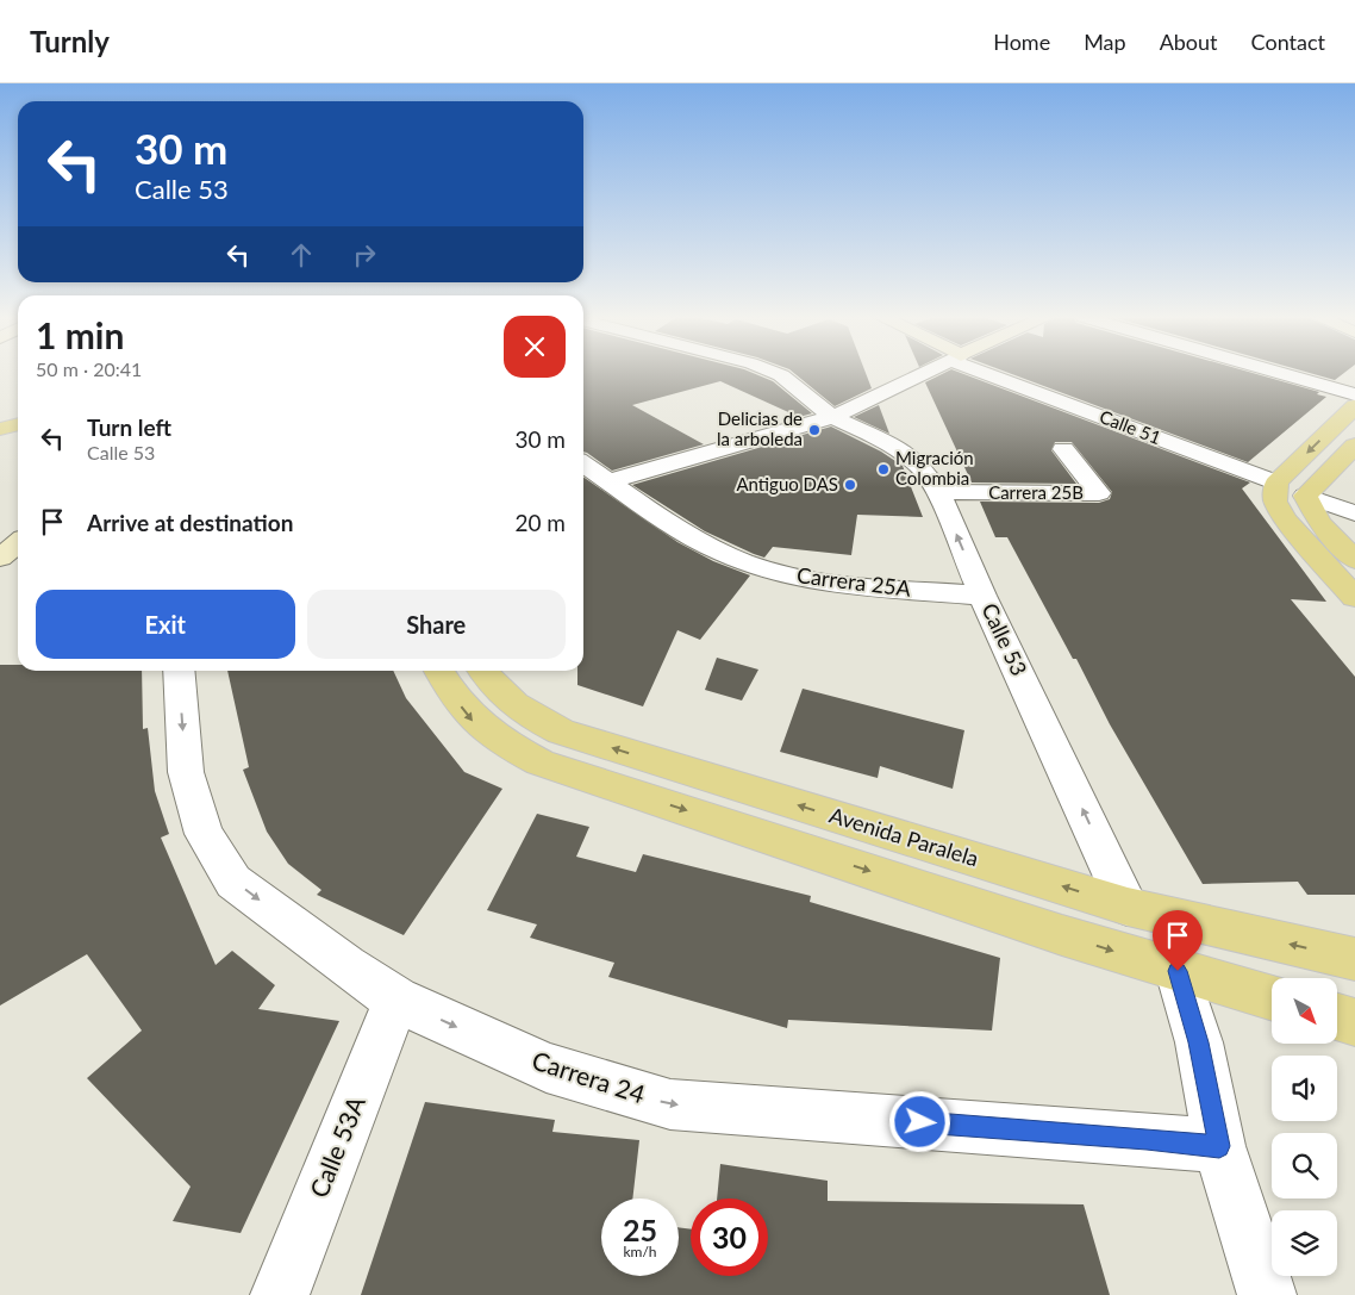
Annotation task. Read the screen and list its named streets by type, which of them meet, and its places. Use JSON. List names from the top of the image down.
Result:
{
  "streets": {
    "main road": ["Avenida Paralela"],
    "street": [
      "Calle 51",
      "Carrera 25B",
      "Carrera 25A",
      "Calle 53",
      "Carrera 24",
      "Calle 53A"
    ]
  },
  "crossings": [
    ["Carrera 25B", "Calle 53"],
    ["Carrera 25A", "Calle 53"],
    ["Calle 53", "Avenida Paralela"],
    ["Carrera 24", "Calle 53A"]
  ],
  "one_way": ["Calle 53", "Carrera 24"],
  "places": ["Delicias de la arboleda", "Migración Colombia", "Antiguo DAS"],
  "north": "bottom right",
  "page": {
    "header": "Turnly",
    "nav": [
      "Home",
      "Map",
      "About",
      "Contact"
    ],
    "turn": ["30 m", "Calle 53"],
    "heading": ["1 min", "50 m · 20:41"],
    "list": [
      {
        "name": "Turn left",
        "note": "Calle 53",
        "value": "30 m"
      },
      {
        "name": "Arrive at destination",
        "value": "20 m"
      }
    ],
    "buttons": ["Exit", "Share"],
    "speed": "25 km/h",
    "limit": "30"
  }
}
